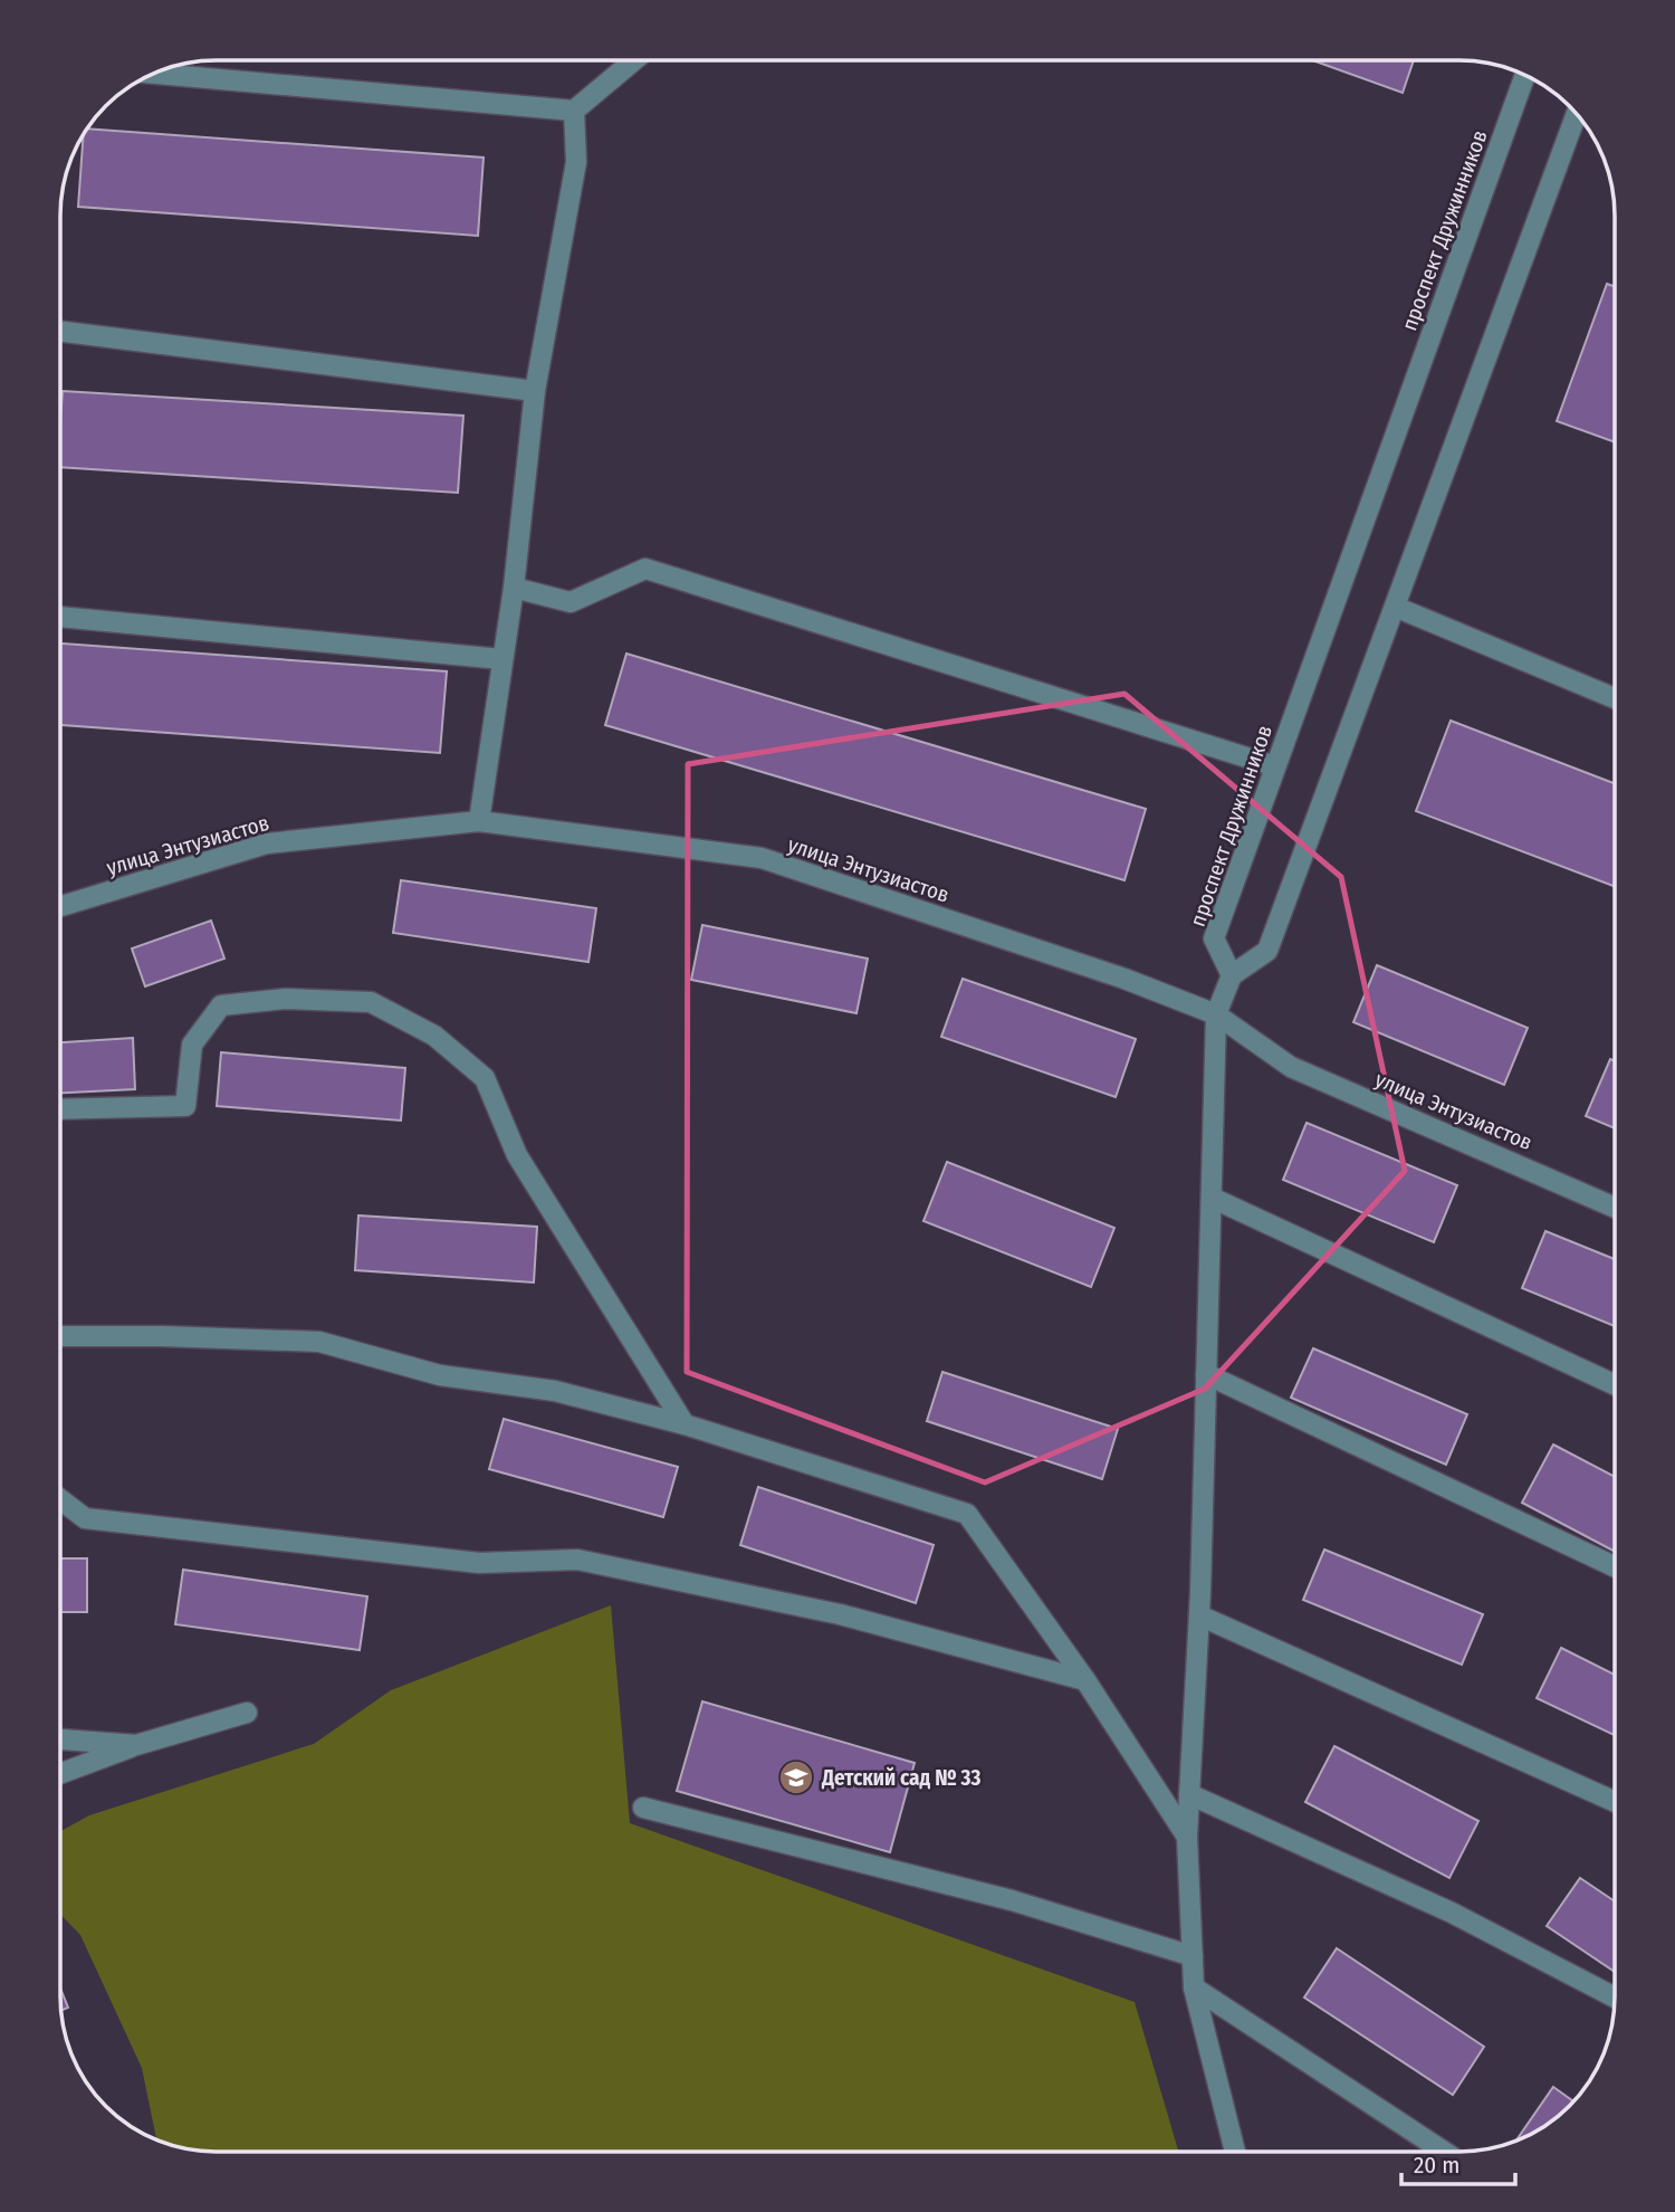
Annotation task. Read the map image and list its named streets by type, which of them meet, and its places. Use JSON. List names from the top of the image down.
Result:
{
  "streets": {
    "street": ["проспект Дружинников", "улица Энтузиастов"]
  },
  "places": {
    "school or university": ["Детский сад № 33"]
  },
  "scale_bar": "20 m"
}
